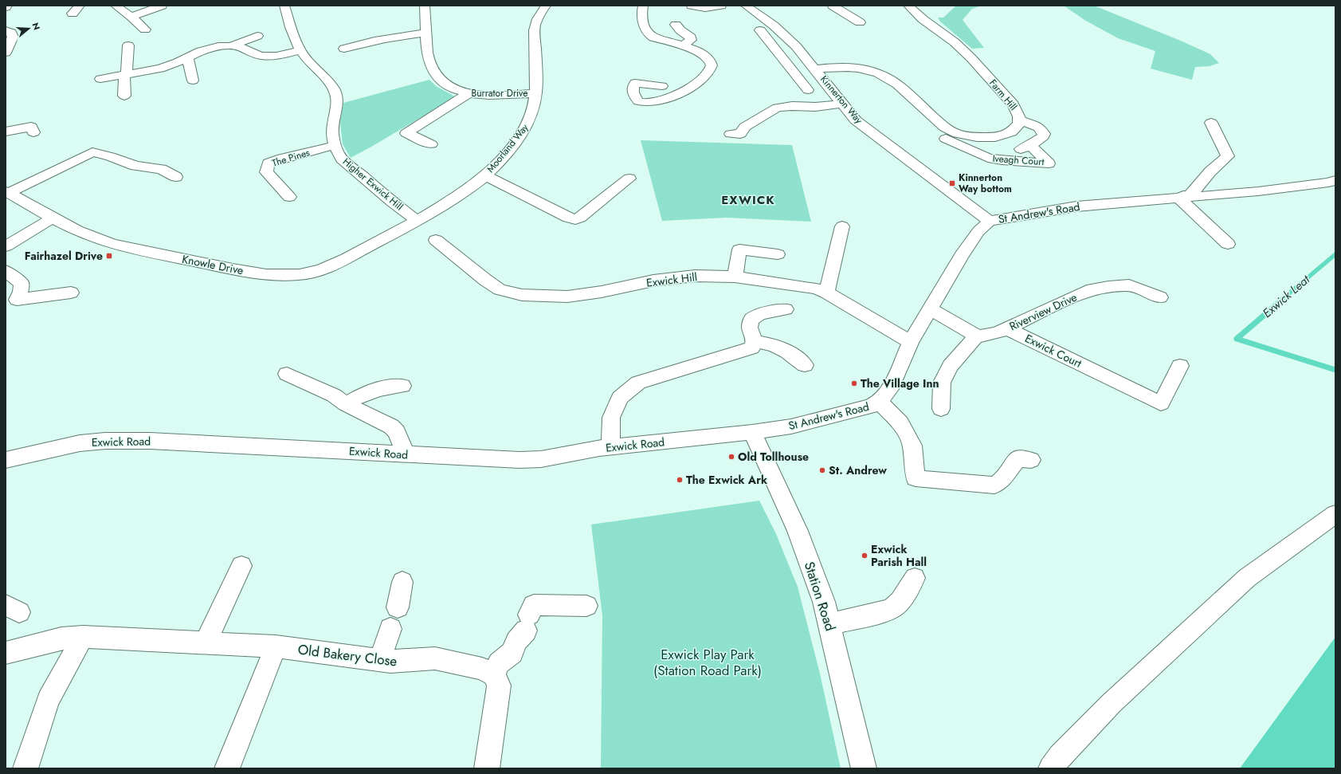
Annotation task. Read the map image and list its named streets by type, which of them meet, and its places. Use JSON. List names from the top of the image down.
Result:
{
  "streets": {
    "street": [
      "Burrator Drive",
      "Farm Hill",
      "Kinnerton Way",
      "Moorland Way",
      "The Pines",
      "Iveagh Court",
      "Higher Exwick Hill",
      "St Andrew's Road",
      "Knowle Drive",
      "Exwick Hill",
      "Riverview Drive",
      "Exwick Court",
      "Exwick Road",
      "Station Road",
      "Old Bakery Close"
    ]
  },
  "crossings": [
    ["Burrator Drive", "Moorland Way"],
    ["Farm Hill", "Kinnerton Way"],
    ["Farm Hill", "Iveagh Court"],
    ["Kinnerton Way", "St Andrew's Road"],
    ["Moorland Way", "Higher Exwick Hill"],
    ["Moorland Way", "Knowle Drive"],
    ["The Pines", "Higher Exwick Hill"],
    ["Higher Exwick Hill", "Knowle Drive"],
    ["St Andrew's Road", "Exwick Hill"],
    ["St Andrew's Road", "Exwick Road"],
    ["St Andrew's Road", "Station Road"],
    ["Riverview Drive", "Exwick Court"],
    ["Exwick Road", "Station Road"]
  ],
  "districts": ["EXWICK"],
  "water": ["Exwick Leat"],
  "parks": ["Exwick Play Park (Station Road Park)"],
  "places": {
    "transit": ["Kinnerton Way bottom", "Fairhazel Drive"],
    "other": [
      "The Village Inn",
      "Old Tollhouse",
      "St. Andrew",
      "The Exwick Ark",
      "Exwick Parish Hall"
    ]
  },
  "north": "right"
}
